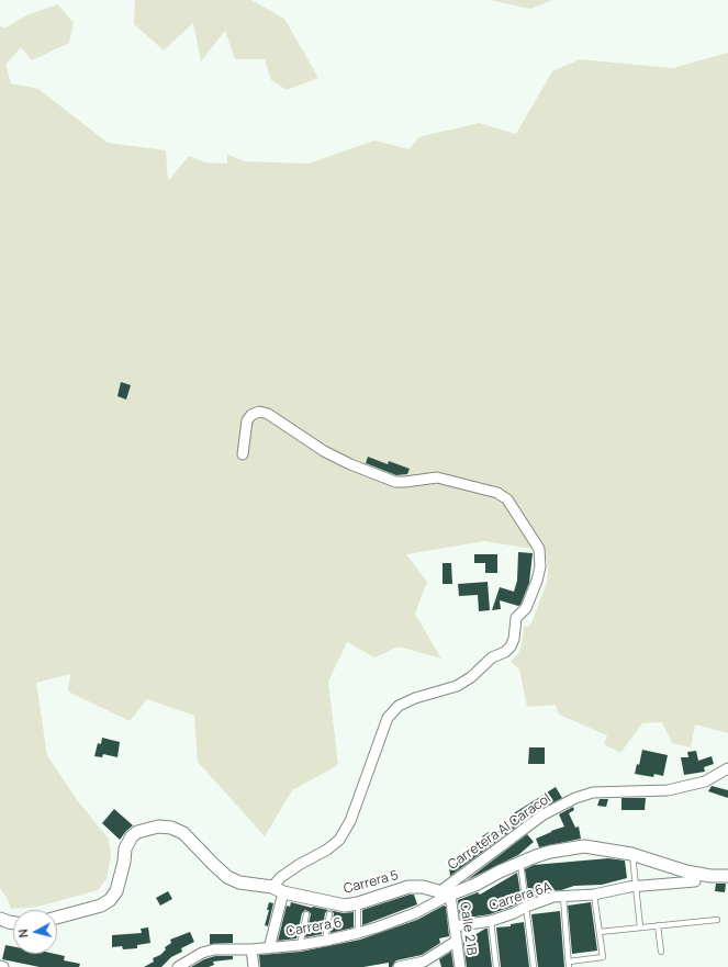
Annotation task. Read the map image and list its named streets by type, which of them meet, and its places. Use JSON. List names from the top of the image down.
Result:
{
  "streets": {
    "street": [
      "Carretera Al Caracol",
      "Carrera 5",
      "Carrera 6A",
      "Carrera 6",
      "Calle 21B"
    ]
  },
  "crossings": [
    ["Carretera Al Caracol", "Carrera 5"],
    ["Carretera Al Caracol", "Carrera 6"],
    ["Carretera Al Caracol", "Calle 21B"],
    ["Carrera 5", "Carrera 6"],
    ["Carrera 5", "Calle 21B"],
    ["Carrera 6A", "Calle 21B"],
    ["Carrera 6", "Calle 21B"]
  ],
  "north": "left"
}
